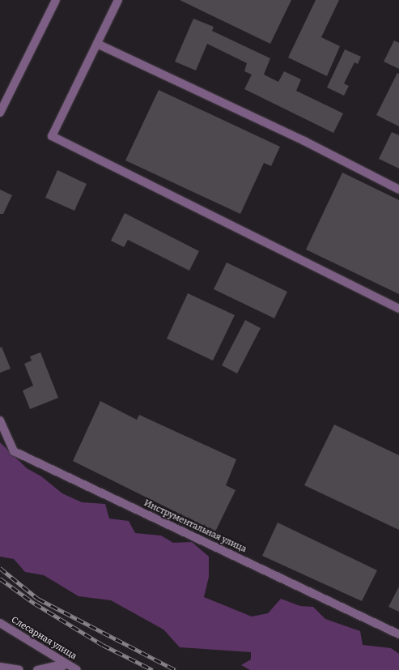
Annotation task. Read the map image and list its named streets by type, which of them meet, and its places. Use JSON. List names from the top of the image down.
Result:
{
  "streets": {
    "street": ["Инструментальная улица", "Слесарная улица"]
  }
}
